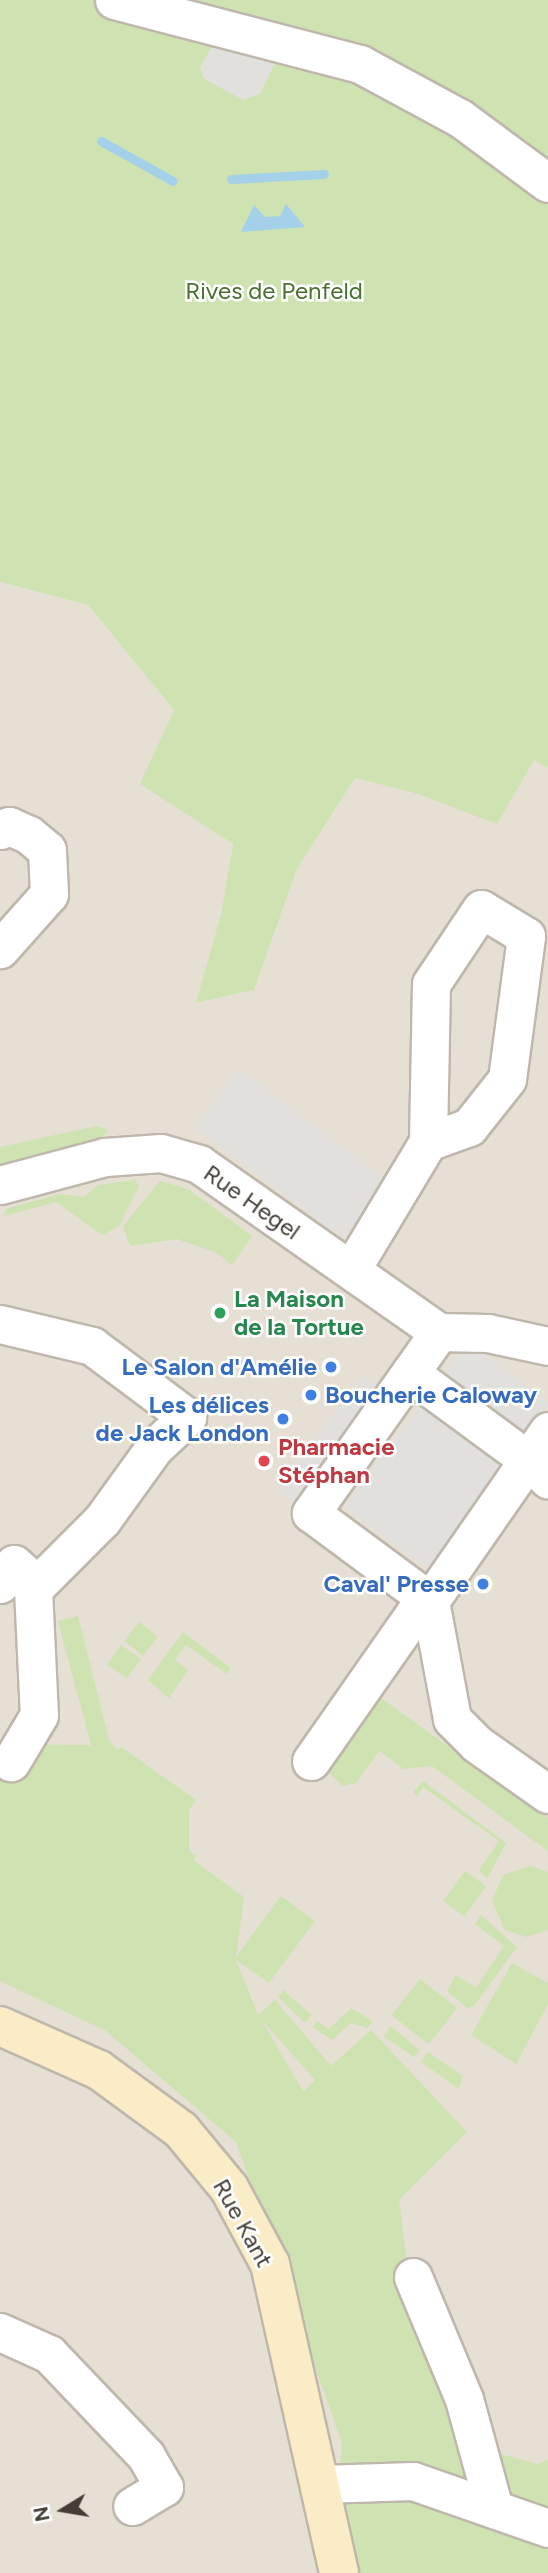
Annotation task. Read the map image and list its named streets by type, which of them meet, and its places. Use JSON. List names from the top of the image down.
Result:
{
  "streets": {
    "street": ["Rue Hegel", "Rue Kant"]
  },
  "parks": ["Rives de Penfeld"],
  "places": [
    "La Maison de la Tortue",
    "Le Salon d'Amélie",
    "Boucherie Caloway",
    "Les délices de Jack London",
    "Pharmacie Stéphan",
    "Caval' Presse"
  ],
  "north": "left"
}
